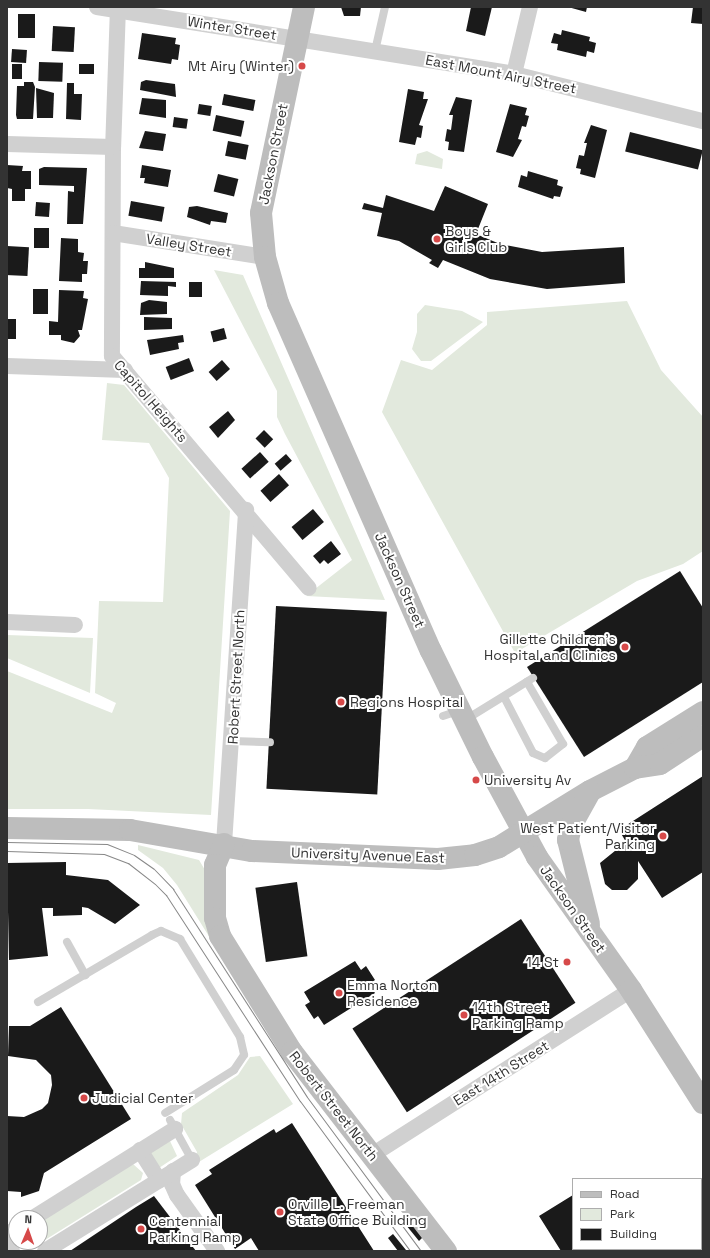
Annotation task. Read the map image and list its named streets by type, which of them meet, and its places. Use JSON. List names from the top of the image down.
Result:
{
  "streets": {
    "street": [
      "Winter Street",
      "East Mount Airy Street",
      "Jackson Street",
      "Valley Street",
      "Capitol Heights",
      "Robert Street North",
      "University Avenue East",
      "East 14th Street"
    ]
  },
  "crossings": [
    ["Winter Street", "East Mount Airy Street"],
    ["Winter Street", "Jackson Street"],
    ["Winter Street", "Capitol Heights"],
    ["East Mount Airy Street", "Jackson Street"],
    ["Jackson Street", "Valley Street"],
    ["Jackson Street", "University Avenue East"],
    ["Jackson Street", "East 14th Street"],
    ["Valley Street", "Capitol Heights"],
    ["Capitol Heights", "Robert Street North"],
    ["Robert Street North", "University Avenue East"],
    ["Robert Street North", "East 14th Street"]
  ],
  "places": [
    "Mt Airy (Winter)",
    "Boys & Girls Club",
    "Gillette Children's Hospital and Clinics",
    "Regions Hospital",
    "University Av",
    "West Patient/Visitor Parking",
    "14 St",
    "Emma Norton Residence",
    "14th Street Parking Ramp",
    "Judicial Center",
    "Orville L. Freeman State Office Building",
    "Centennial Parking Ramp"
  ],
  "legend": ["Road", "Park", "Building"],
  "north": "top"
}
